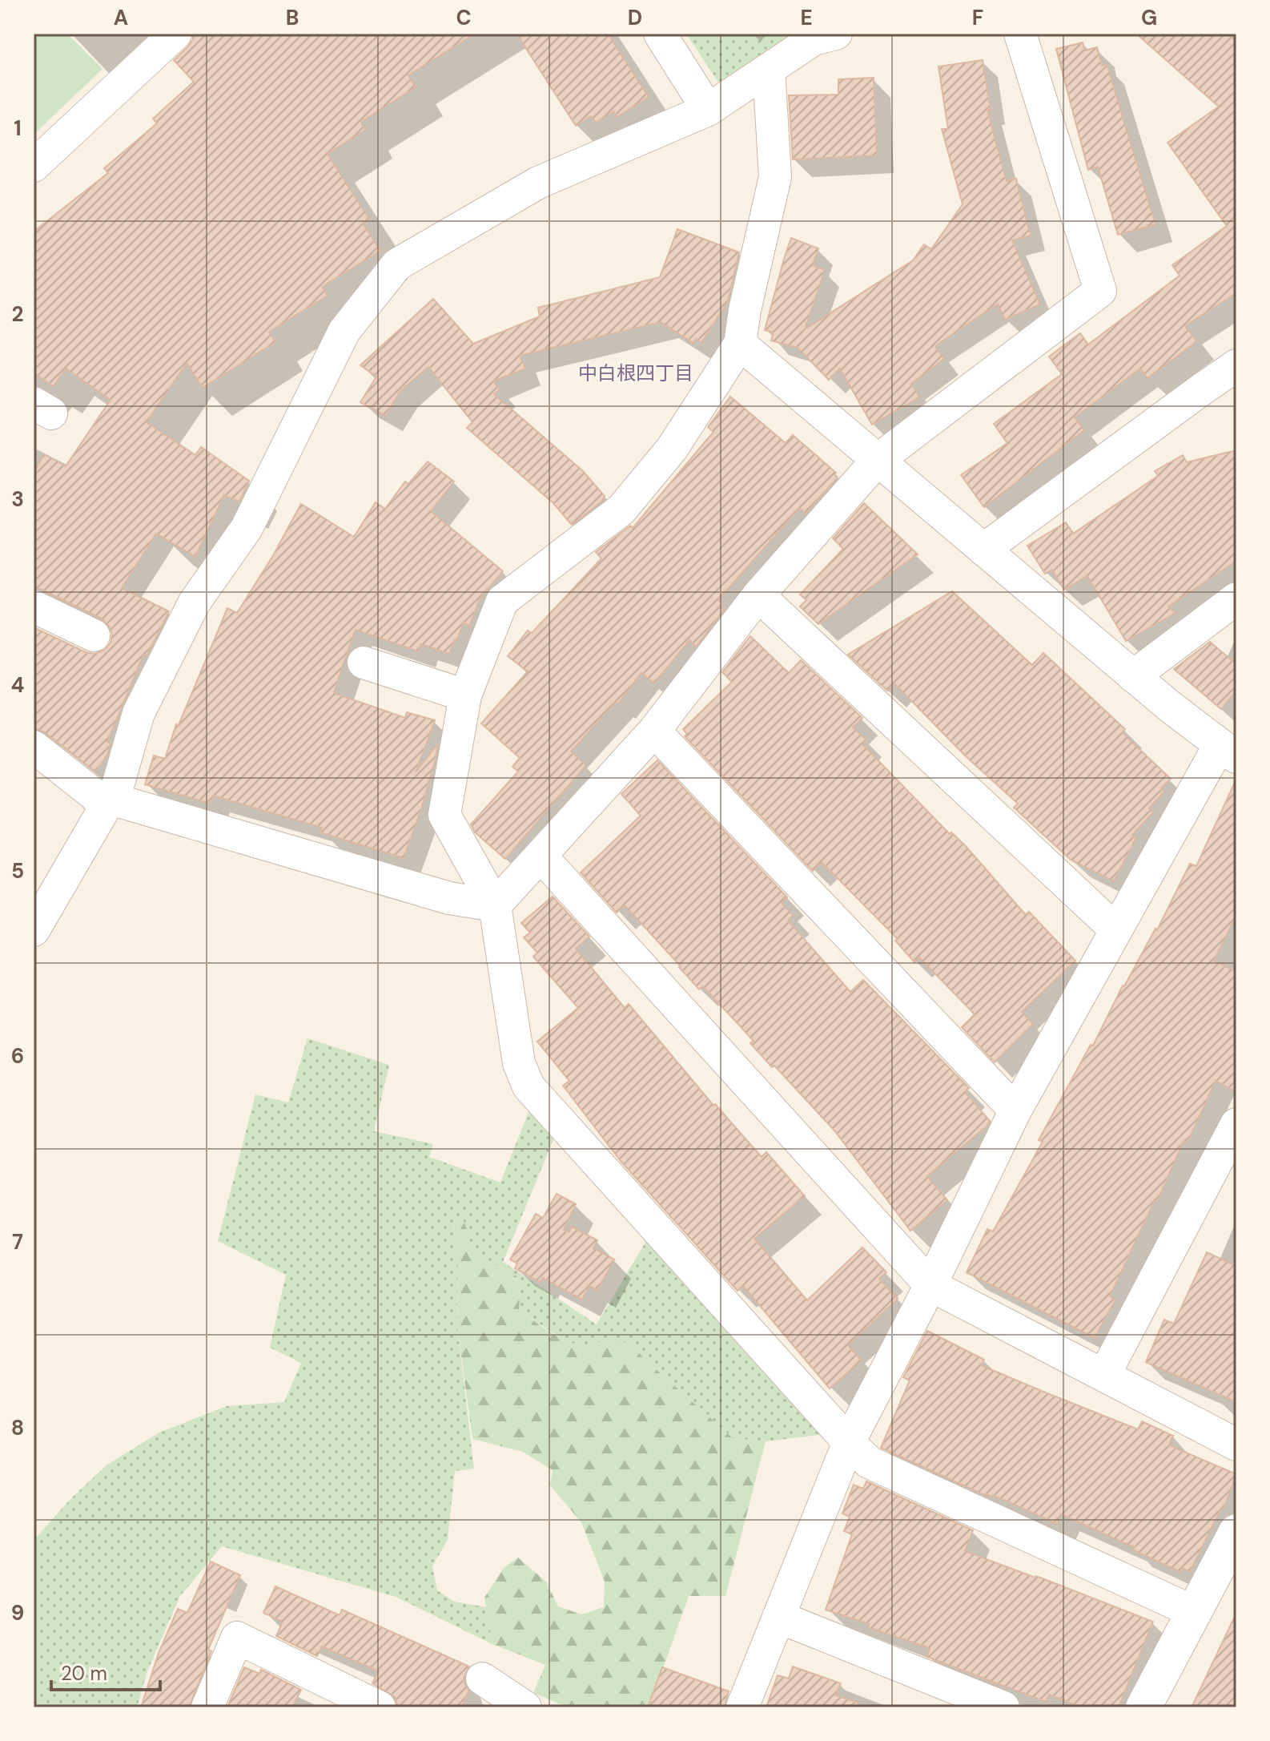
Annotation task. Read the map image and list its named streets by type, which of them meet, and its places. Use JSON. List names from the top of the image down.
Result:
{
  "districts": ["中白根四丁目"],
  "scale_bar": "20 m",
  "grid": {
    "columns": [
      "A",
      "B",
      "C",
      "D",
      "E",
      "F",
      "G"
    ],
    "rows": [
      "1",
      "2",
      "3",
      "4",
      "5",
      "6",
      "7",
      "8",
      "9"
    ]
  }
}
